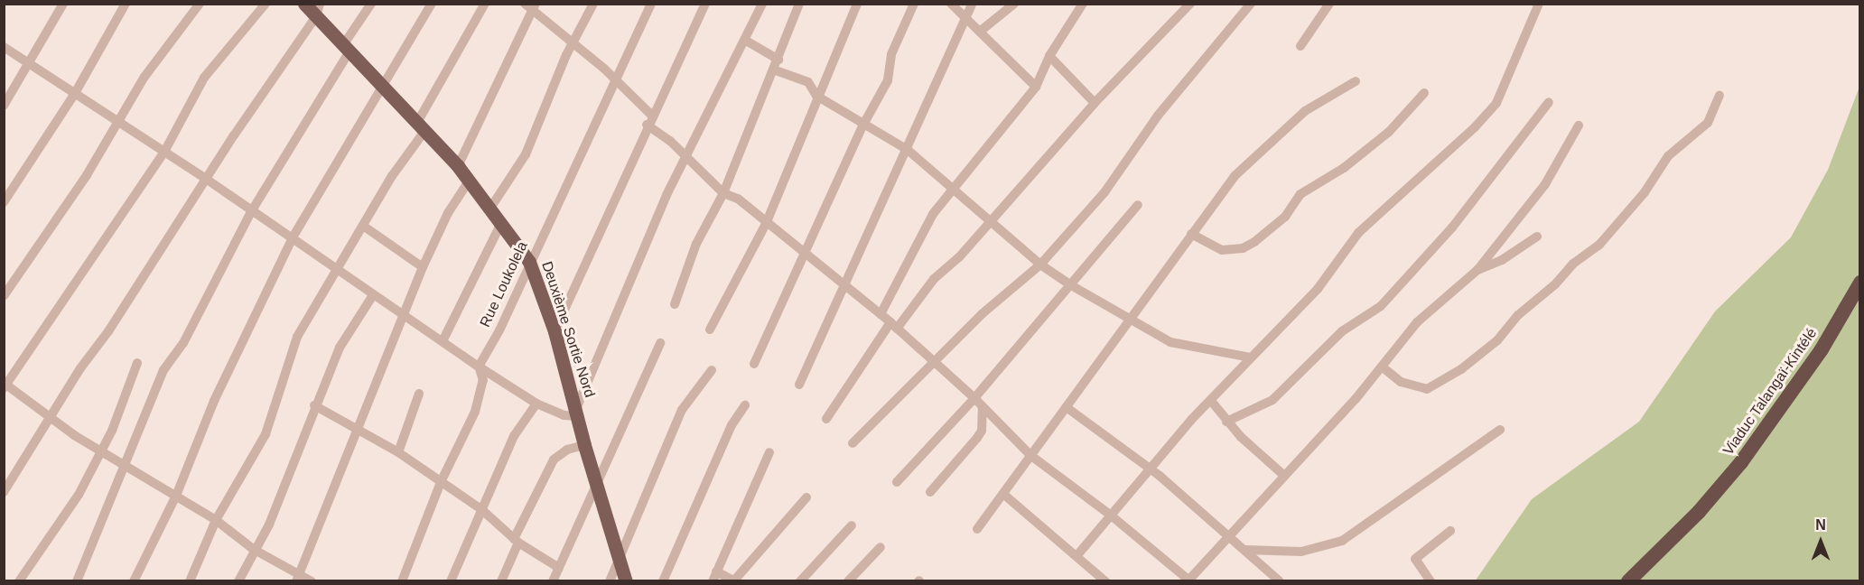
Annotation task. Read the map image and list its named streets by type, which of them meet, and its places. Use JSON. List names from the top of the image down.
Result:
{
  "streets": {
    "highway": ["Viaduc Talangaï-Kintélé"],
    "main road": ["Deuxième Sortie Nord"],
    "street": ["Rue Loukolela"]
  },
  "crossings": [
    ["Rue Loukolela", "Deuxième Sortie Nord"]
  ],
  "north": "top"
}
